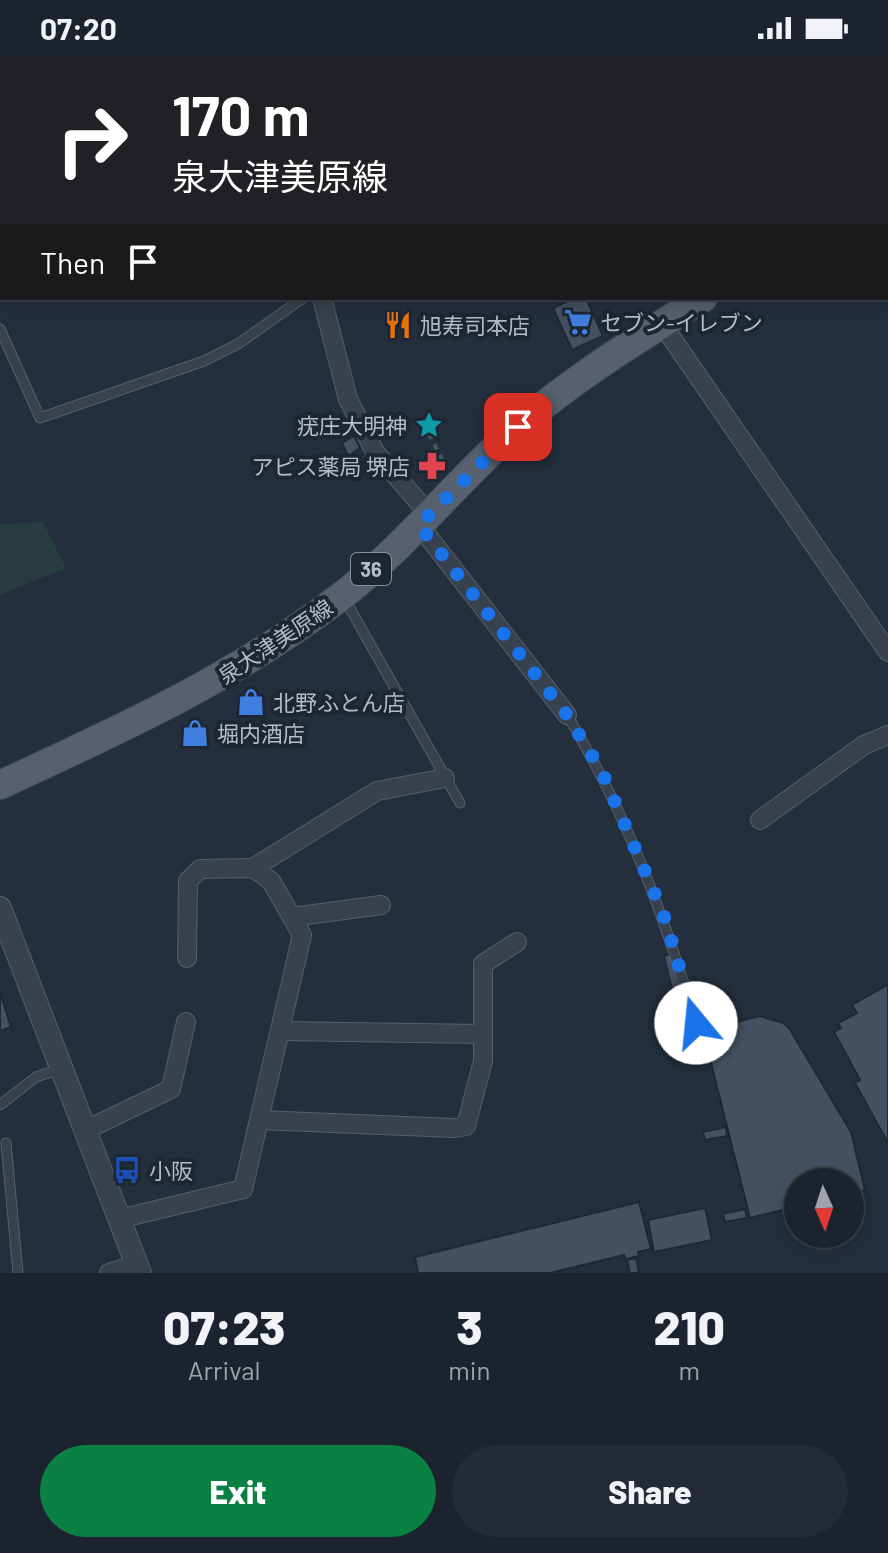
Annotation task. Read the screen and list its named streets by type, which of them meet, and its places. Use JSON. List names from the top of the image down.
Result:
{
  "streets": {
    "main road": ["36", "泉大津美原線"]
  },
  "places": {
    "supermarket": ["セブン-イレブン"],
    "restaurant": ["旭寿司本店"],
    "place": ["疣庄大明神"],
    "pharmacy": ["アピス薬局 堺店"],
    "shop": ["北野ふとん店", "堀内酒店"],
    "bus stop": ["小阪"]
  },
  "north": "bottom",
  "page": {
    "status": "07:20",
    "turn": ["170 m", "泉大津美原線"],
    "then": "Then",
    "eta": [
      "07:23",
      "Arrival",
      "3",
      "min",
      "210",
      "m"
    ],
    "buttons": ["Exit", "Share"]
  }
}
